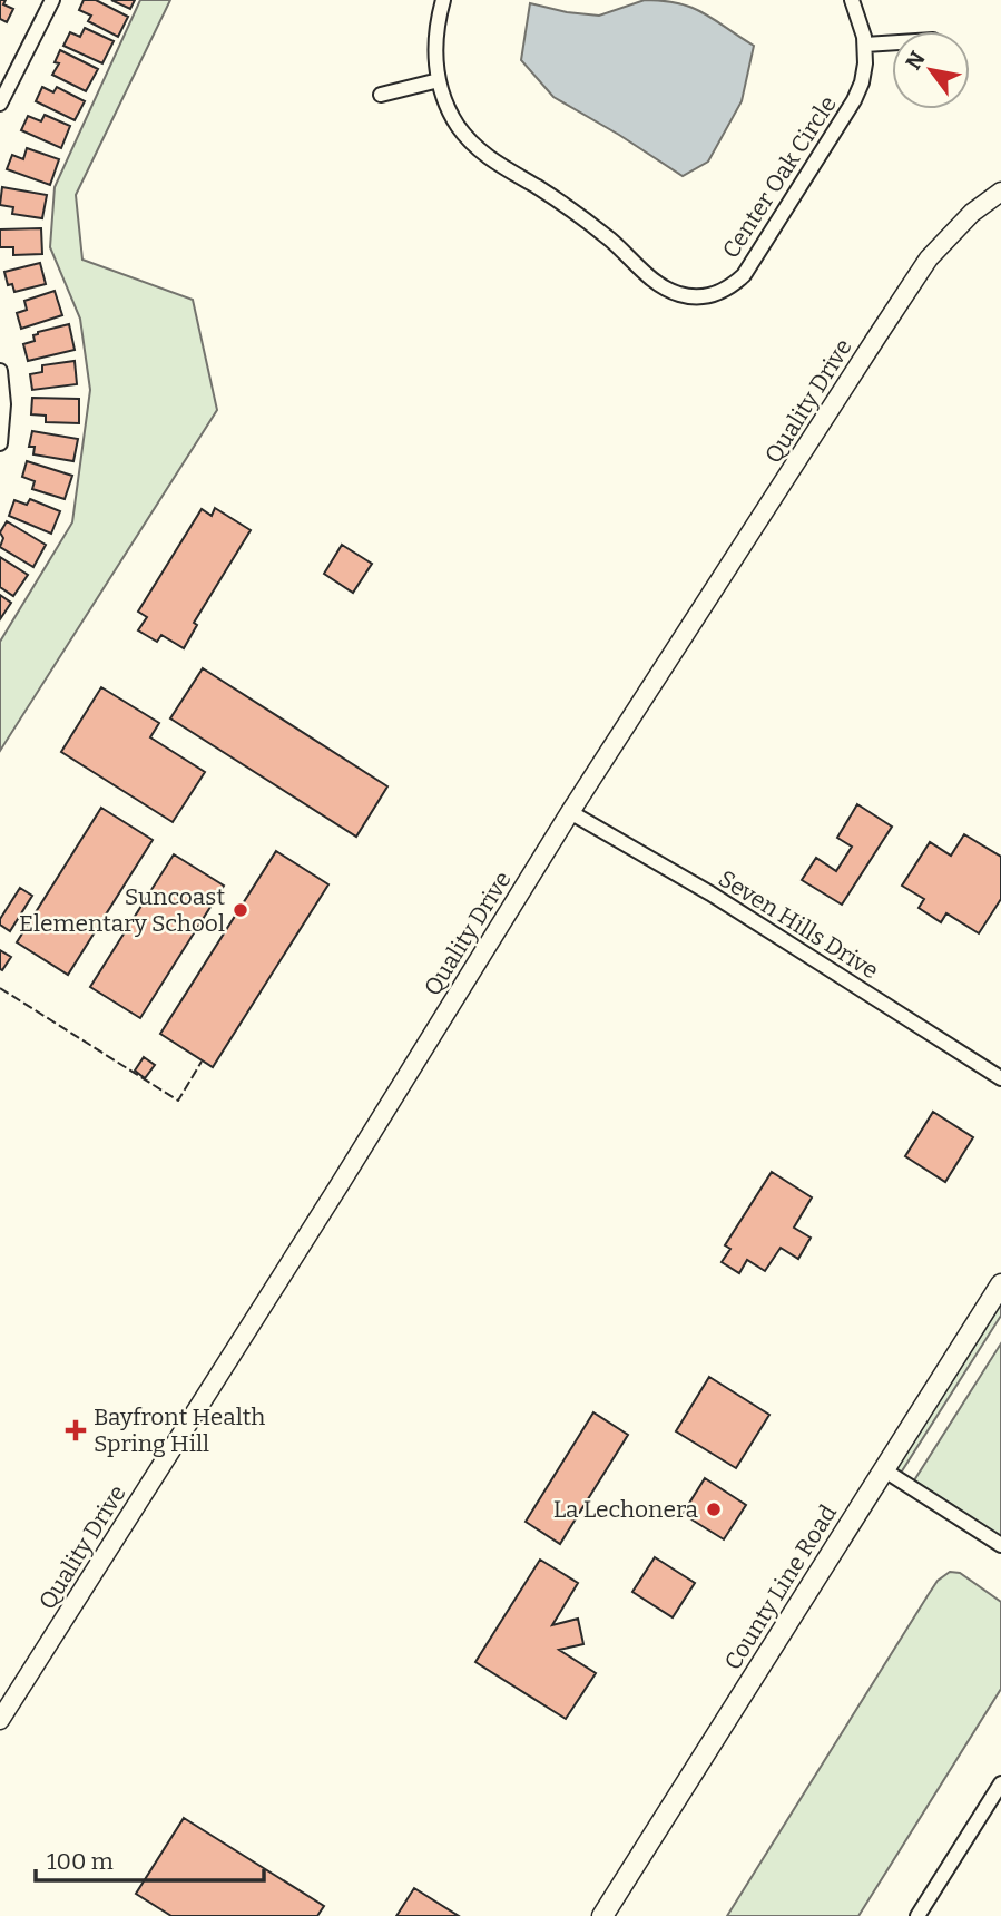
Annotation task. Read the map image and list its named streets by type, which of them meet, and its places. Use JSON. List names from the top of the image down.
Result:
{
  "streets": {
    "main road": ["County Line Road"],
    "street": ["Center Oak Circle", "Quality Drive", "Seven Hills Drive"]
  },
  "crossings": [
    ["Quality Drive", "Seven Hills Drive"]
  ],
  "places": {
    "other": ["Suncoast Elementary School", "La Lechonera"],
    "health": ["Bayfront Health Spring Hill"]
  },
  "scale_bar": "100 m",
  "north": "top left"
}
